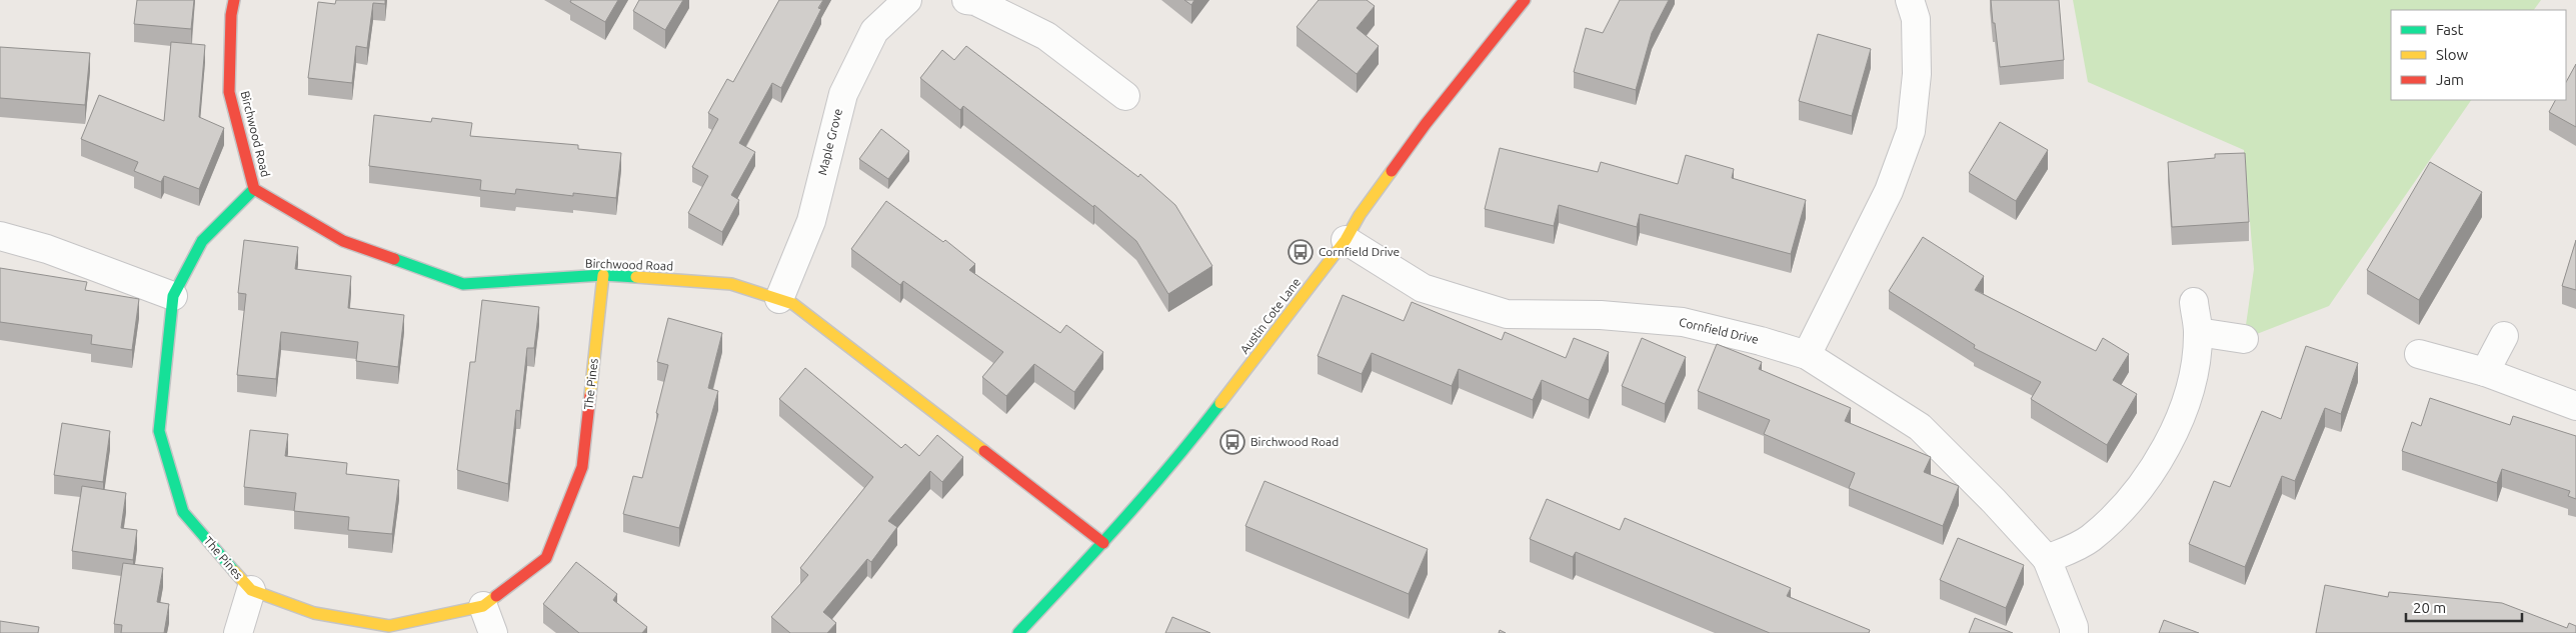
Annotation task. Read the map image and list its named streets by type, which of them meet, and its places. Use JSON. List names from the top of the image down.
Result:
{
  "streets": {
    "street": [
      "Birchwood Road",
      "Maple Grove",
      "Austin Cote Lane",
      "Cornfield Drive",
      "The Pines"
    ]
  },
  "crossings": [
    ["Birchwood Road", "Maple Grove"],
    ["Birchwood Road", "Austin Cote Lane"],
    ["Birchwood Road", "The Pines"],
    ["Austin Cote Lane", "Cornfield Drive"]
  ],
  "places": {
    "bus stop": ["Cornfield Drive", "Birchwood Road"]
  },
  "legend": ["Fast", "Slow", "Jam"],
  "scale_bar": "20 m"
}
